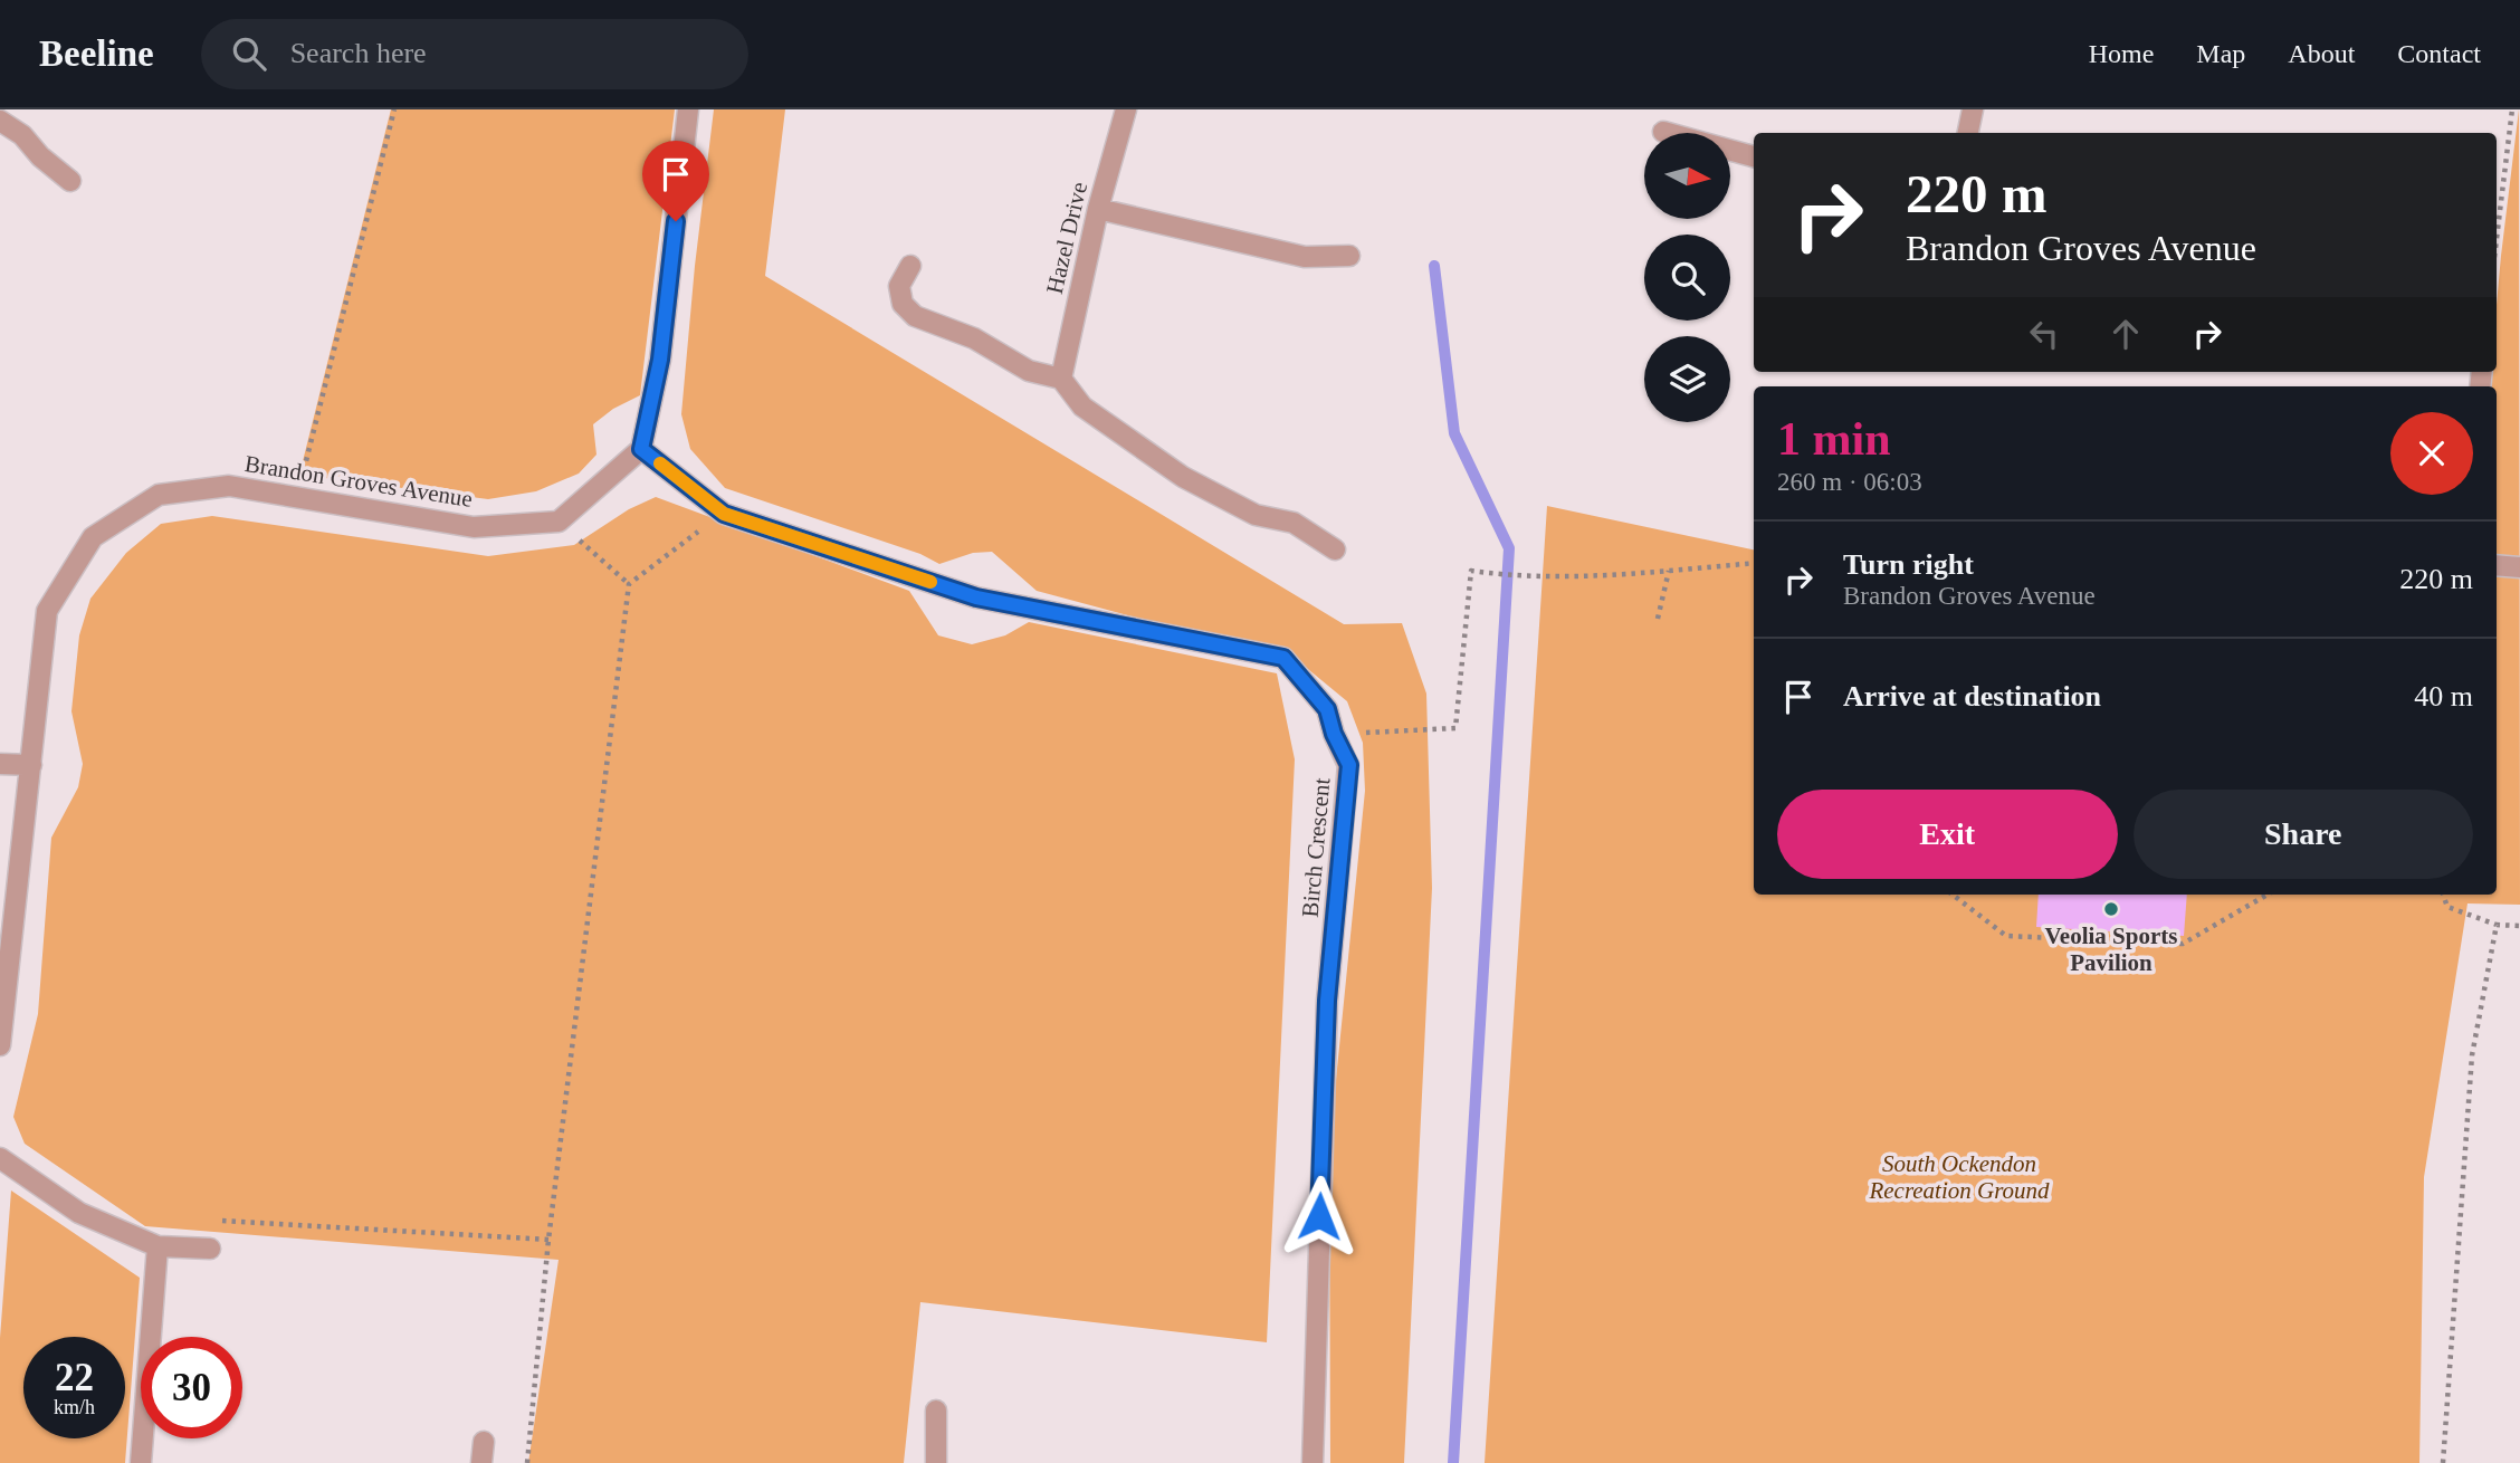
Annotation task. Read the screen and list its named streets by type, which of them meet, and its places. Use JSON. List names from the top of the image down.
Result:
{
  "streets": {
    "street": ["Hazel Drive", "Brandon Groves Avenue", "Birch Crescent"]
  },
  "parks": ["South Ockendon Recreation Ground"],
  "places": ["Veolia Sports Pavilion"],
  "north": "right",
  "page": {
    "header": "Beeline",
    "search": "Search here",
    "nav": [
      "Home",
      "Map",
      "About",
      "Contact"
    ],
    "turn": ["220 m", "Brandon Groves Avenue"],
    "heading": ["1 min", "260 m · 06:03"],
    "list": [
      {
        "name": "Turn right",
        "note": "Brandon Groves Avenue",
        "value": "220 m"
      },
      {
        "name": "Arrive at destination",
        "value": "40 m"
      }
    ],
    "buttons": ["Exit", "Share"],
    "speed": "22 km/h",
    "limit": "30"
  }
}
